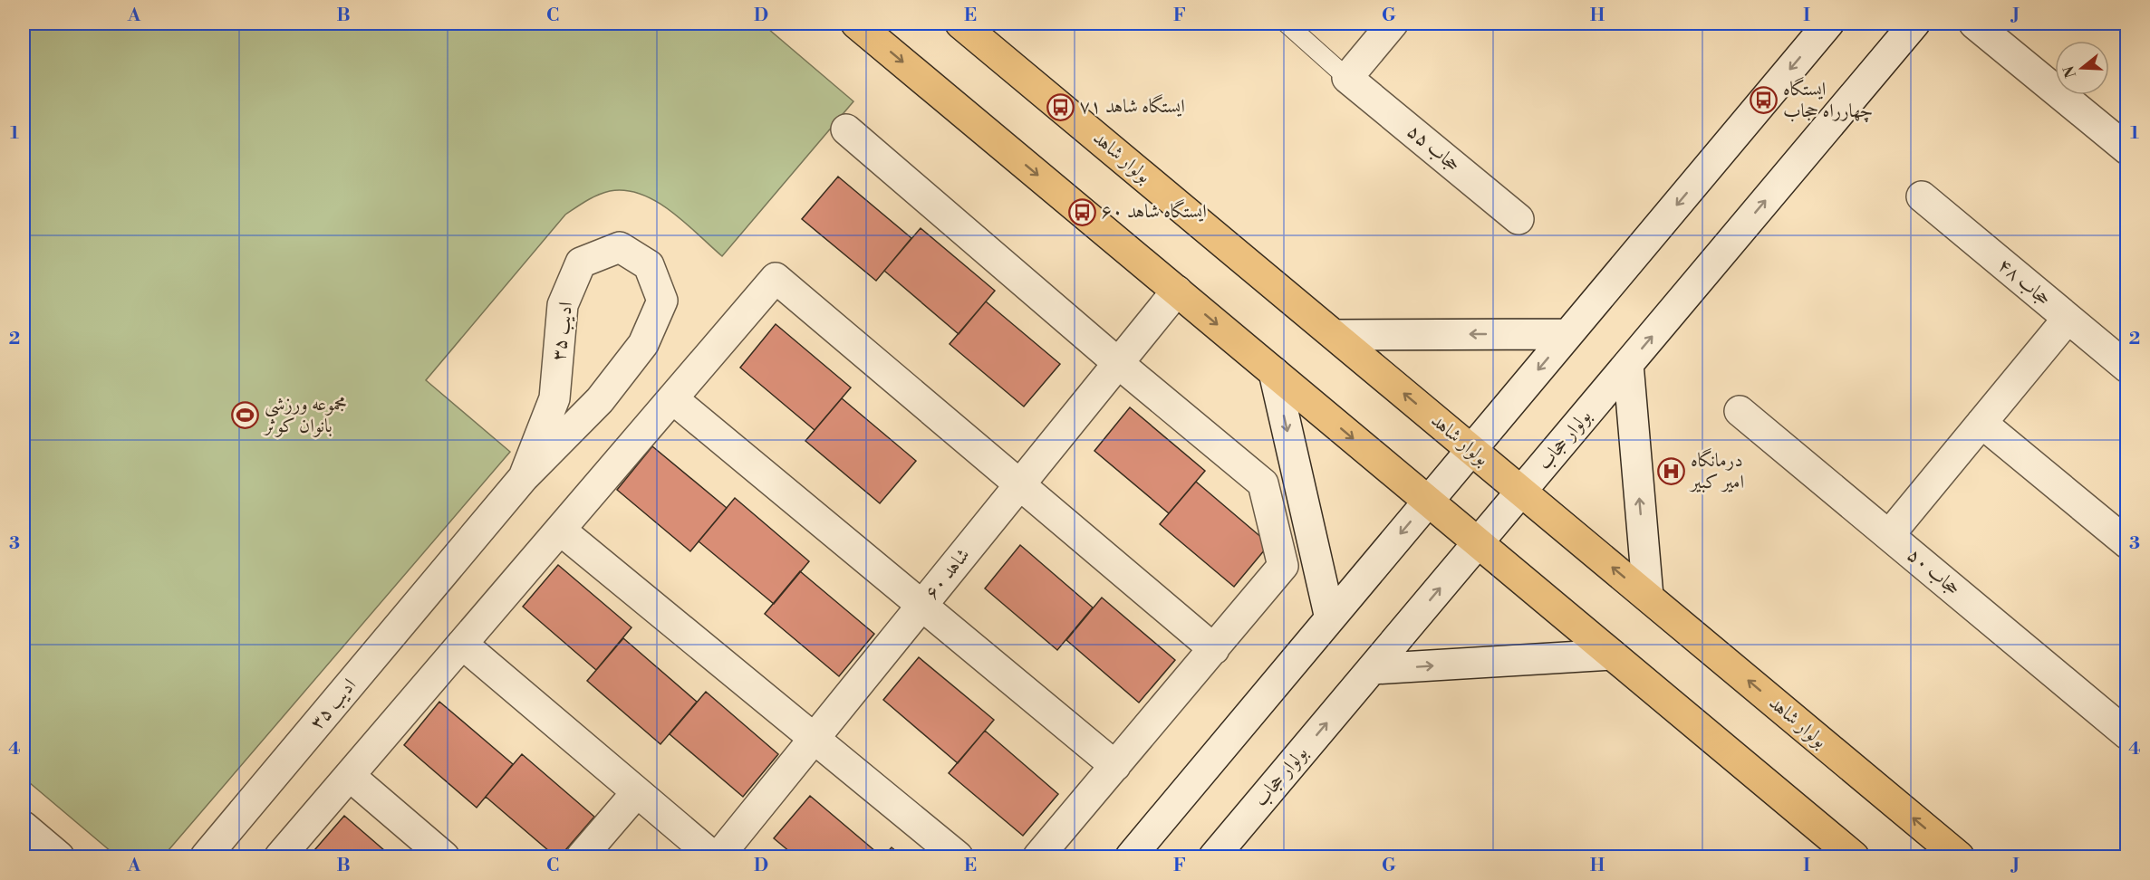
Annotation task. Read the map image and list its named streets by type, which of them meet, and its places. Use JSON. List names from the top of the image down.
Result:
{
  "streets": {
    "main road": ["بولوار شاهد"],
    "street": [
      "حجاب ۵۵",
      "حجاب ۴۸",
      "ادیب ۳۵",
      "بولوار حجاب",
      "حجاب ۵۰",
      "شاهد ۶۰"
    ]
  },
  "crossings": [
    ["بولوار شاهد", "بولوار حجاب"]
  ],
  "places": {
    "bus stop": ["ایستگاه چهارراه حجاب", "ایستگاه شاهد ۷۱", "ایستگاه شاهد ۶۰"],
    "sports": ["مجموعه ورزشی بانوان کوثر"],
    "hospital": ["درمانگاه امیر کبیر"]
  },
  "north": "left",
  "grid": {
    "columns": [
      "A",
      "B",
      "C",
      "D",
      "E",
      "F",
      "G",
      "H",
      "I",
      "J"
    ],
    "rows": [
      "1",
      "2",
      "3",
      "4"
    ]
  }
}
